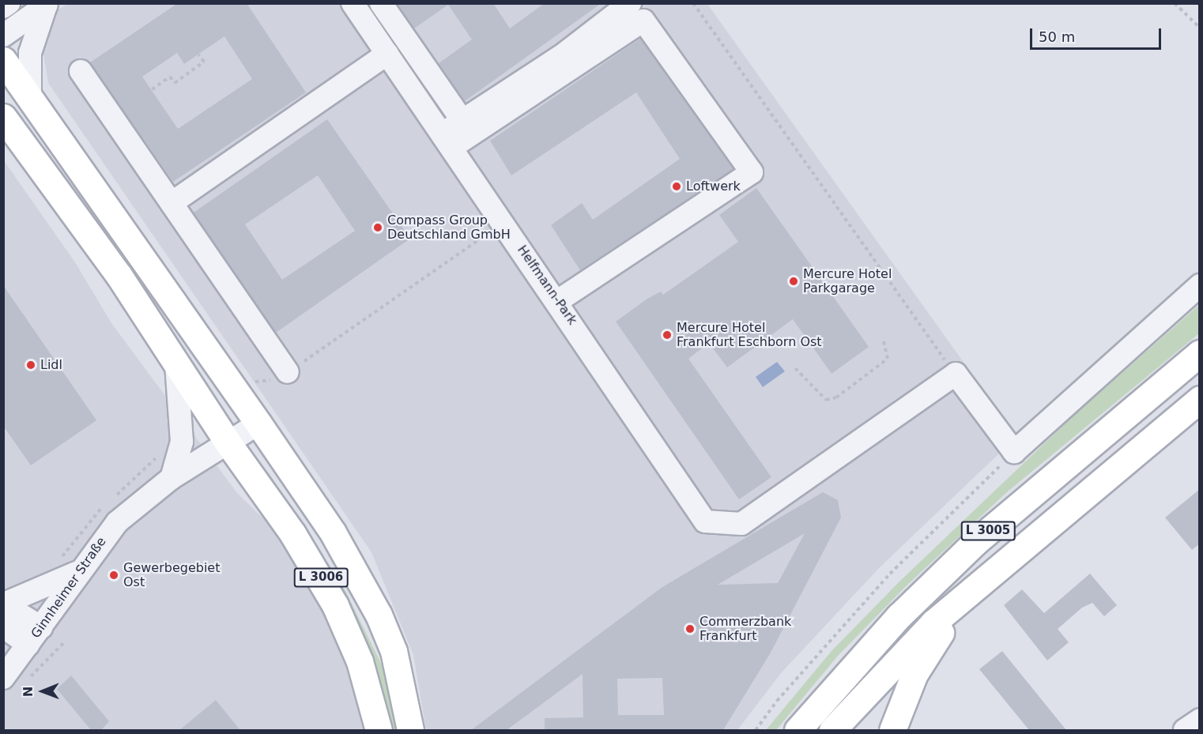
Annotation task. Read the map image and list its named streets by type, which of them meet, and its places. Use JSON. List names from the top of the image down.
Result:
{
  "streets": {
    "main road": ["L 3005", "L 3006"],
    "street": ["Helfmann-Park", "Ginnheimer Straße"]
  },
  "crossings": [
    ["L 3006", "Ginnheimer Straße"]
  ],
  "places": [
    "Loftwerk",
    "Compass Group Deutschland GmbH",
    "Mercure Hotel Parkgarage",
    "Mercure Hotel Frankfurt Eschborn Ost",
    "Lidl",
    "Gewerbegebiet Ost",
    "Commerzbank Frankfurt"
  ],
  "scale_bar": "50 m",
  "north": "left"
}
